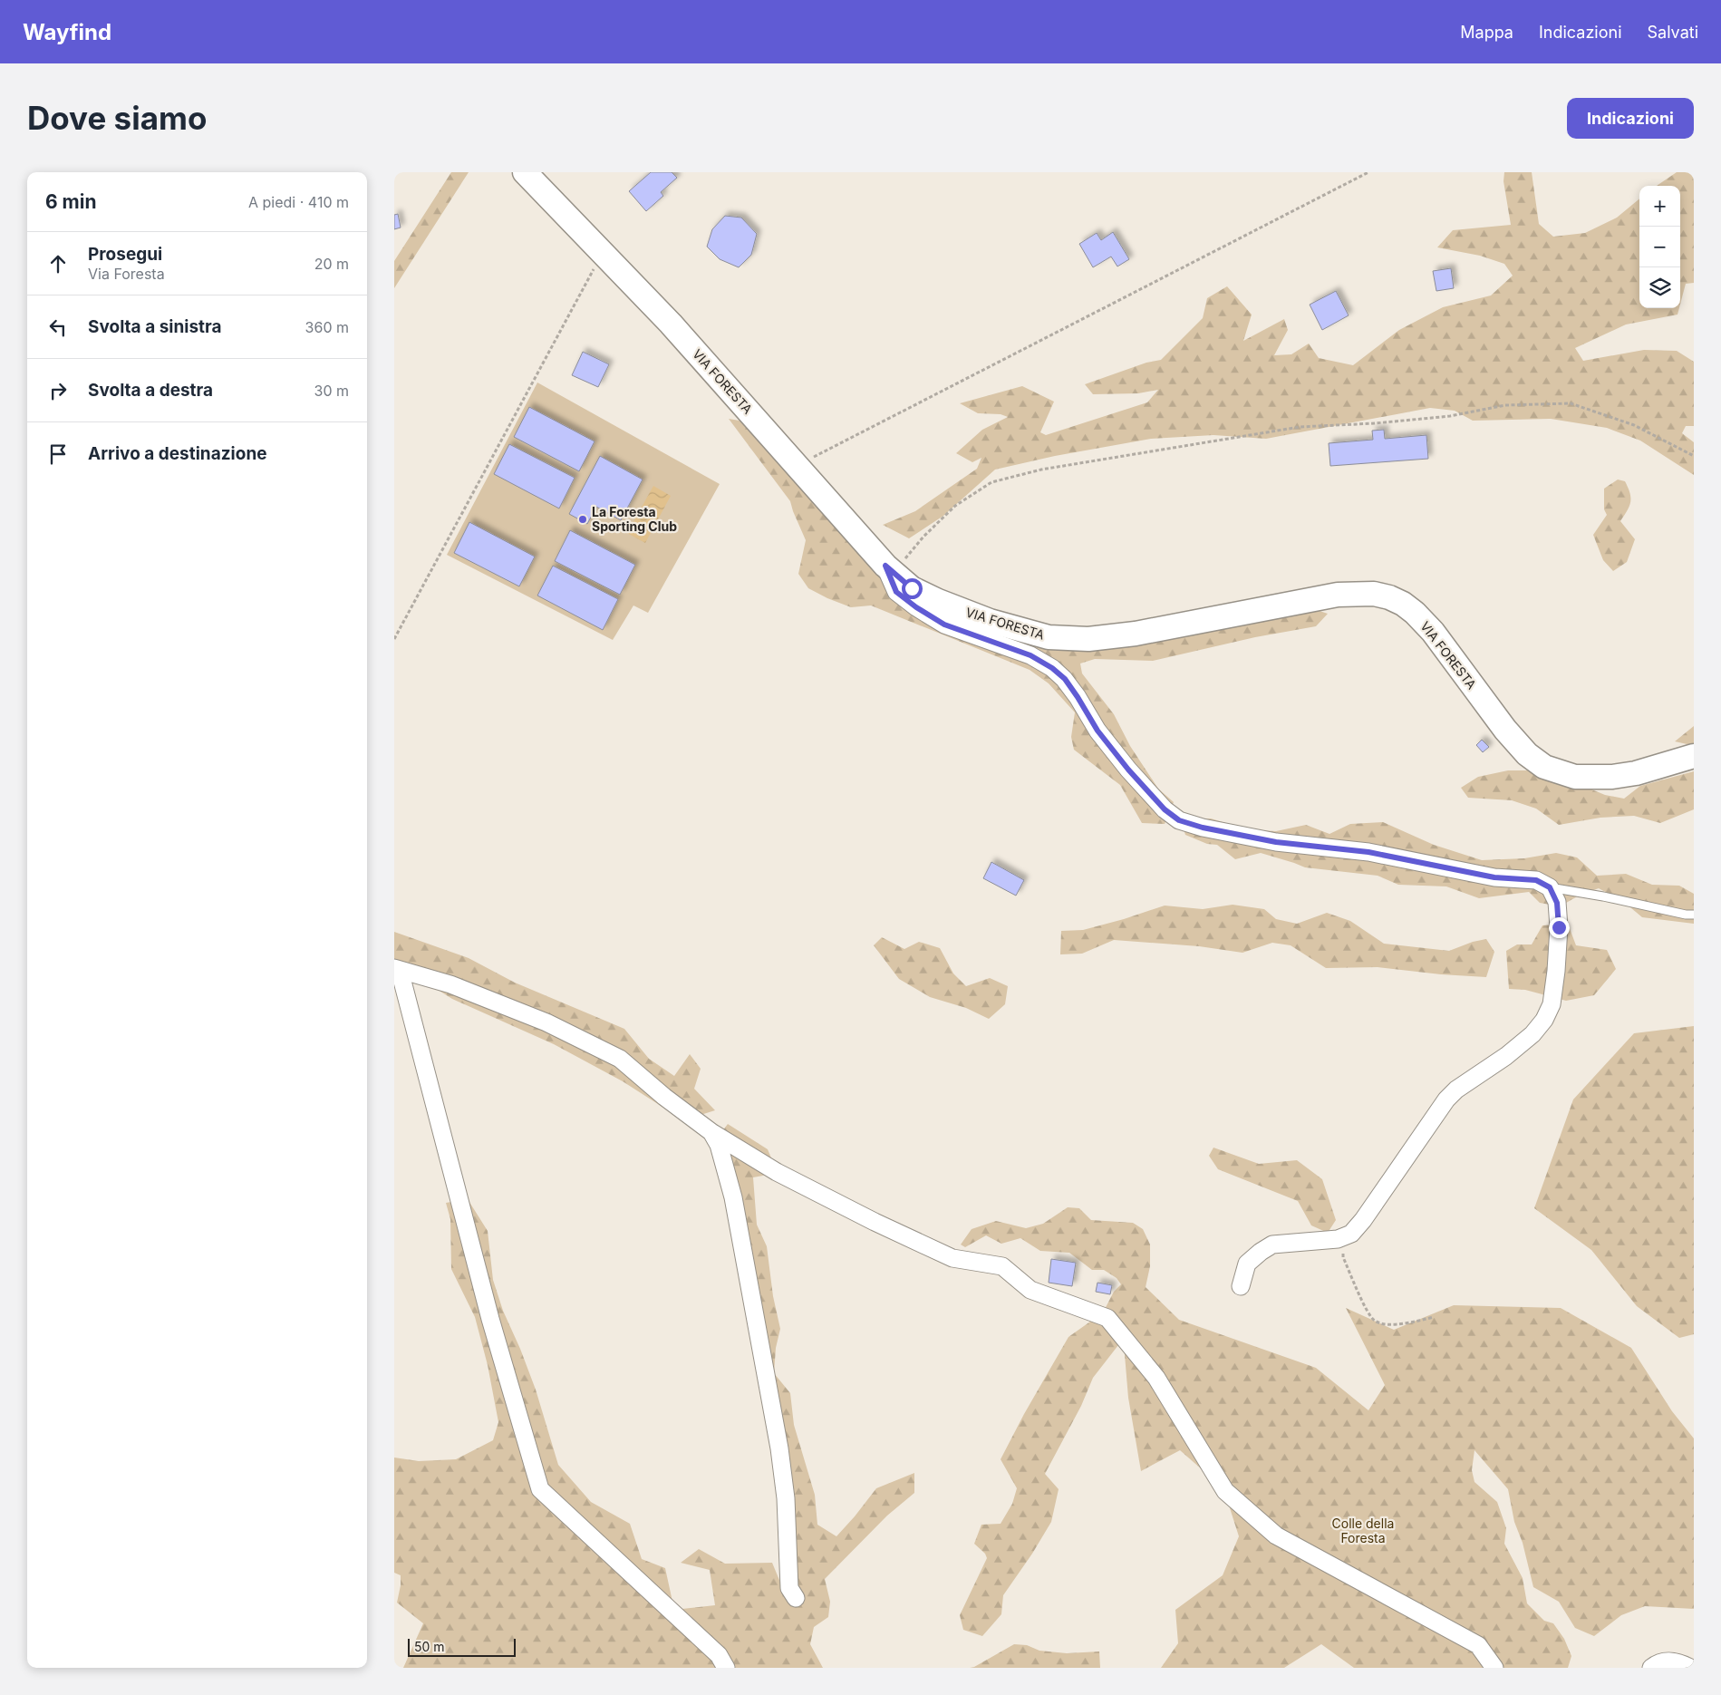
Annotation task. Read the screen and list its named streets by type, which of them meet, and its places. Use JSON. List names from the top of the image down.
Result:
{
  "streets": {
    "main road": ["VIA FORESTA"]
  },
  "parks": ["Colle della Foresta"],
  "places": ["La Foresta Sporting Club"],
  "scale_bar": "50 m",
  "page": {
    "header": "Wayfind",
    "nav": ["Mappa", "Indicazioni", "Salvati"],
    "buttons": "Indicazioni",
    "title": "Dove siamo",
    "heading": ["6 min", "A piedi · 410 m"],
    "map_buttons": ["+", "−"],
    "list": [
      ["Prosegui", "Via Foresta", "20 m"],
      ["Svolta a sinistra", "360 m"],
      ["Svolta a destra", "30 m"],
      "Arrivo a destinazione"
    ],
    "scale": "50 m"
  }
}
